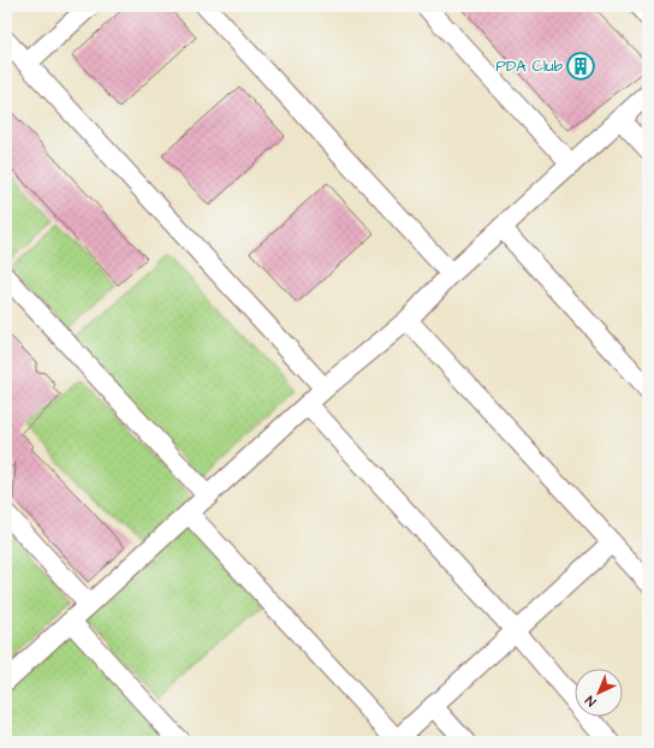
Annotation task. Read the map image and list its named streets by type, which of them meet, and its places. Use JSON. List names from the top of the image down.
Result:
{
  "places": {
    "building": ["PDA Club"]
  },
  "north": "bottom left"
}
